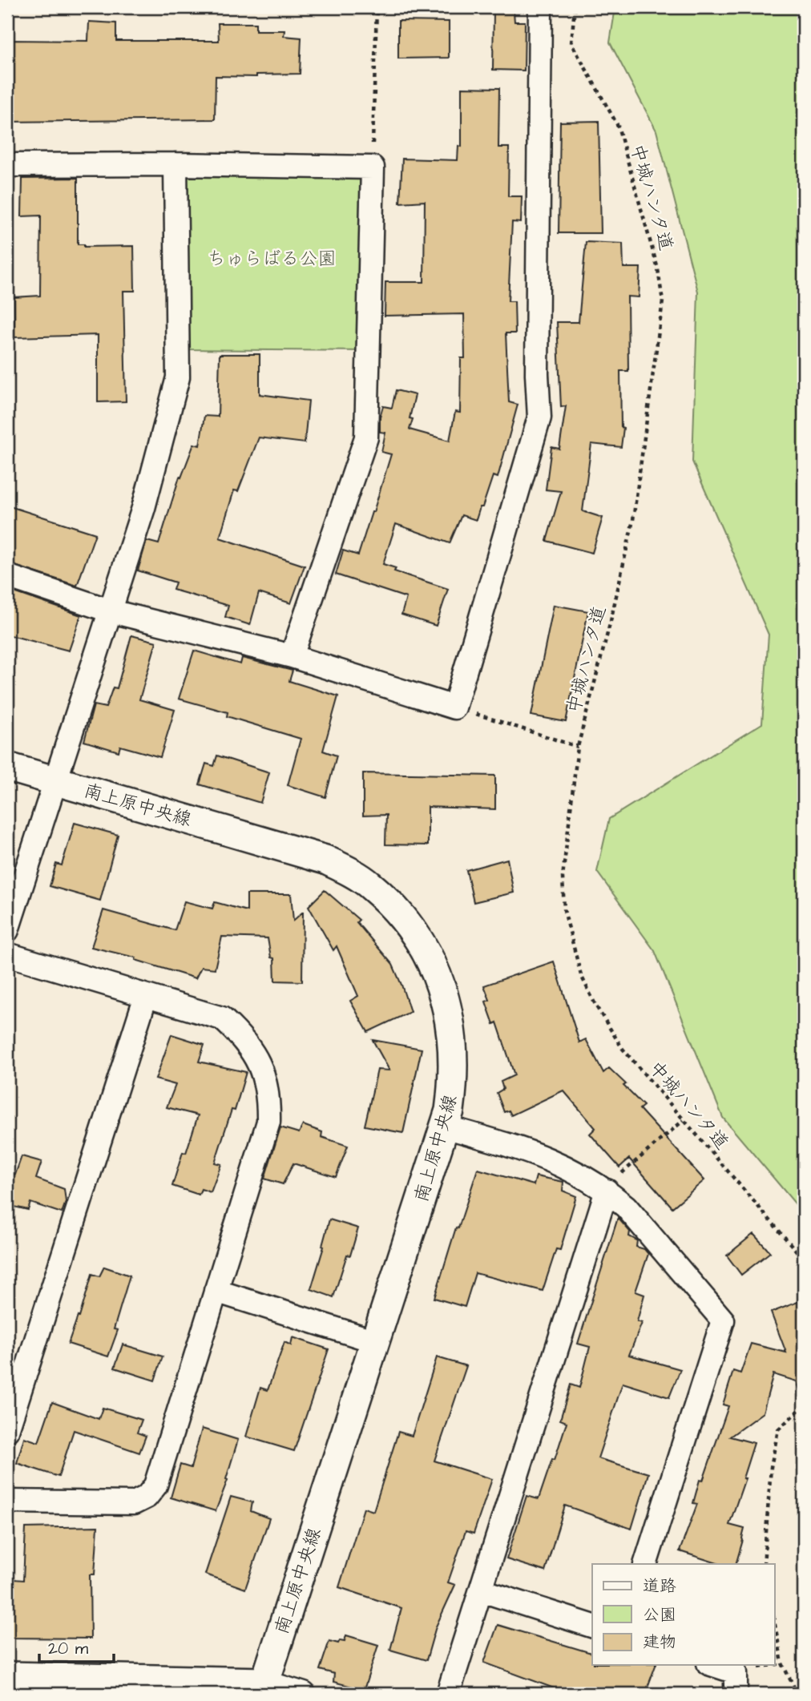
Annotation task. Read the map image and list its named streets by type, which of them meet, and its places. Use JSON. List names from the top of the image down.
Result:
{
  "streets": {
    "street": ["南上原中央線"],
    "path": ["中城ハンタ道"]
  },
  "parks": ["ちゅらばる公園"],
  "legend": ["道路", "公園", "建物"],
  "scale_bar": "20 m"
}
